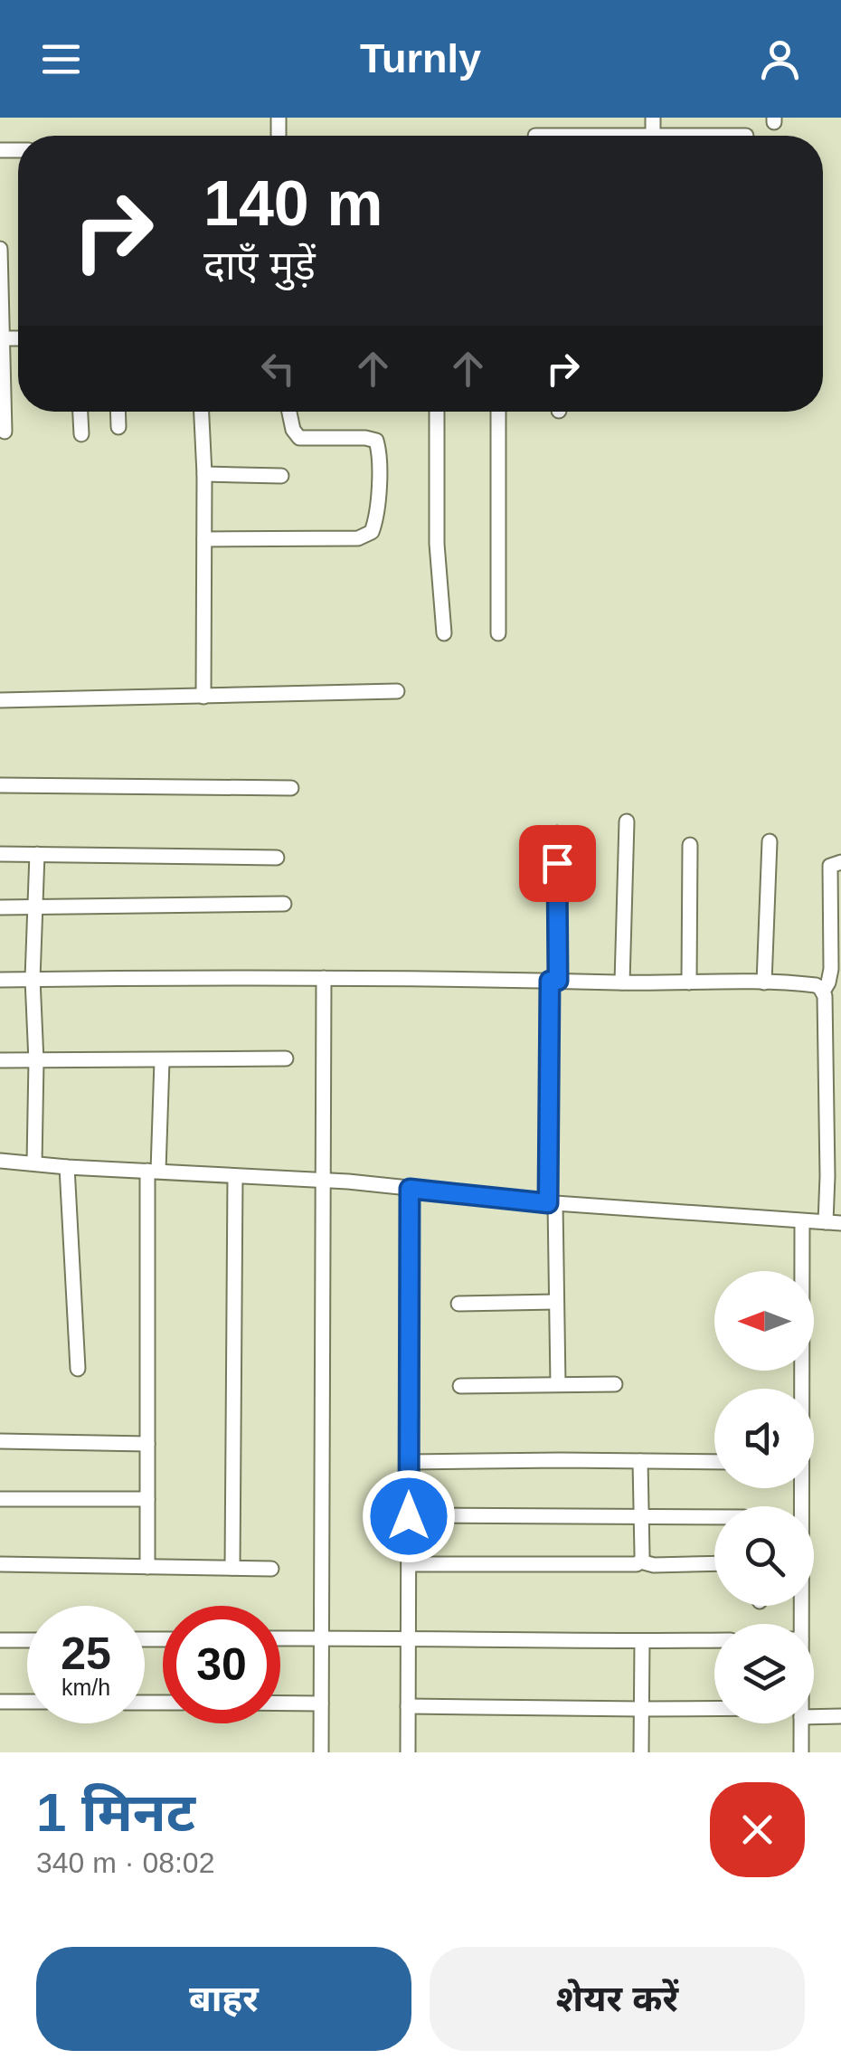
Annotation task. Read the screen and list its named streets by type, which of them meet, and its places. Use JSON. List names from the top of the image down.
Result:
{
  "north": "left",
  "page": {
    "header": "Turnly",
    "turn": ["140 m", "दाएँ मुड़ें"],
    "speed": "25 km/h",
    "limit": "30",
    "heading": ["1 मिनट", "340 m · 08:02"],
    "buttons": ["बाहर", "शेयर करें"]
  }
}
